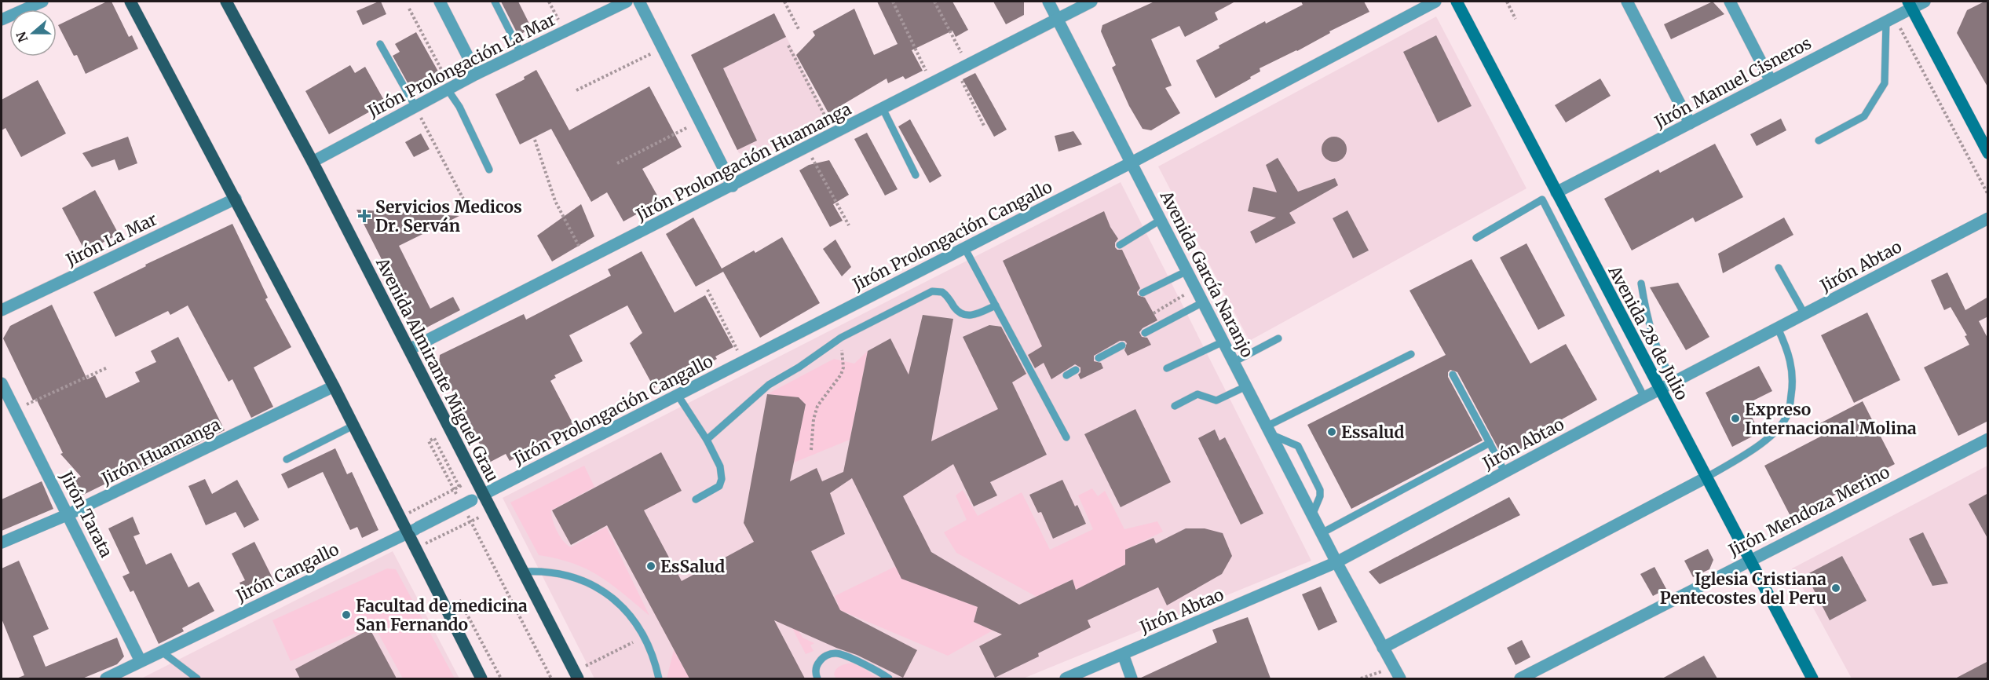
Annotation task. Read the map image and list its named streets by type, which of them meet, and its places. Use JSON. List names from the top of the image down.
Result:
{
  "streets": {
    "main road": ["Avenida 28 de Julio", "Avenida Almirante Miguel Grau"],
    "street": [
      "Jirón Prolongación La Mar",
      "Jirón Manuel Cisneros",
      "Jirón Prolongación Huamanga",
      "Jirón Prolongación Cangallo",
      "Jirón La Mar",
      "Jirón Abtao",
      "Avenida García Naranjo",
      "Jirón Huamanga",
      "Jirón Mendoza Merino",
      "Jirón Tarata",
      "Jirón Cangallo"
    ]
  },
  "crossings": [
    ["Jirón Prolongación La Mar", "Avenida Almirante Miguel Grau"],
    ["Jirón Manuel Cisneros", "Avenida 28 de Julio"],
    ["Jirón Prolongación Huamanga", "Avenida García Naranjo"],
    ["Jirón Prolongación Huamanga", "Avenida Almirante Miguel Grau"],
    ["Jirón Prolongación Cangallo", "Avenida García Naranjo"],
    ["Jirón Prolongación Cangallo", "Avenida Almirante Miguel Grau"],
    ["Jirón Prolongación Cangallo", "Jirón Cangallo"],
    ["Jirón Abtao", "Avenida García Naranjo"],
    ["Jirón Abtao", "Avenida 28 de Julio"],
    ["Avenida 28 de Julio", "Jirón Mendoza Merino"],
    ["Avenida Almirante Miguel Grau", "Jirón Cangallo"],
    ["Jirón Huamanga", "Jirón Tarata"],
    ["Jirón Tarata", "Jirón Cangallo"]
  ],
  "places": {
    "health": ["Servicios Medicos Dr. Serván"],
    "other": [
      "Expreso Internacional Molina",
      "Essalud",
      "EsSalud",
      "Iglesia Cristiana Pentecostes del Peru",
      "Facultad de medicina San Fernando"
    ]
  },
  "north": "left"
}
